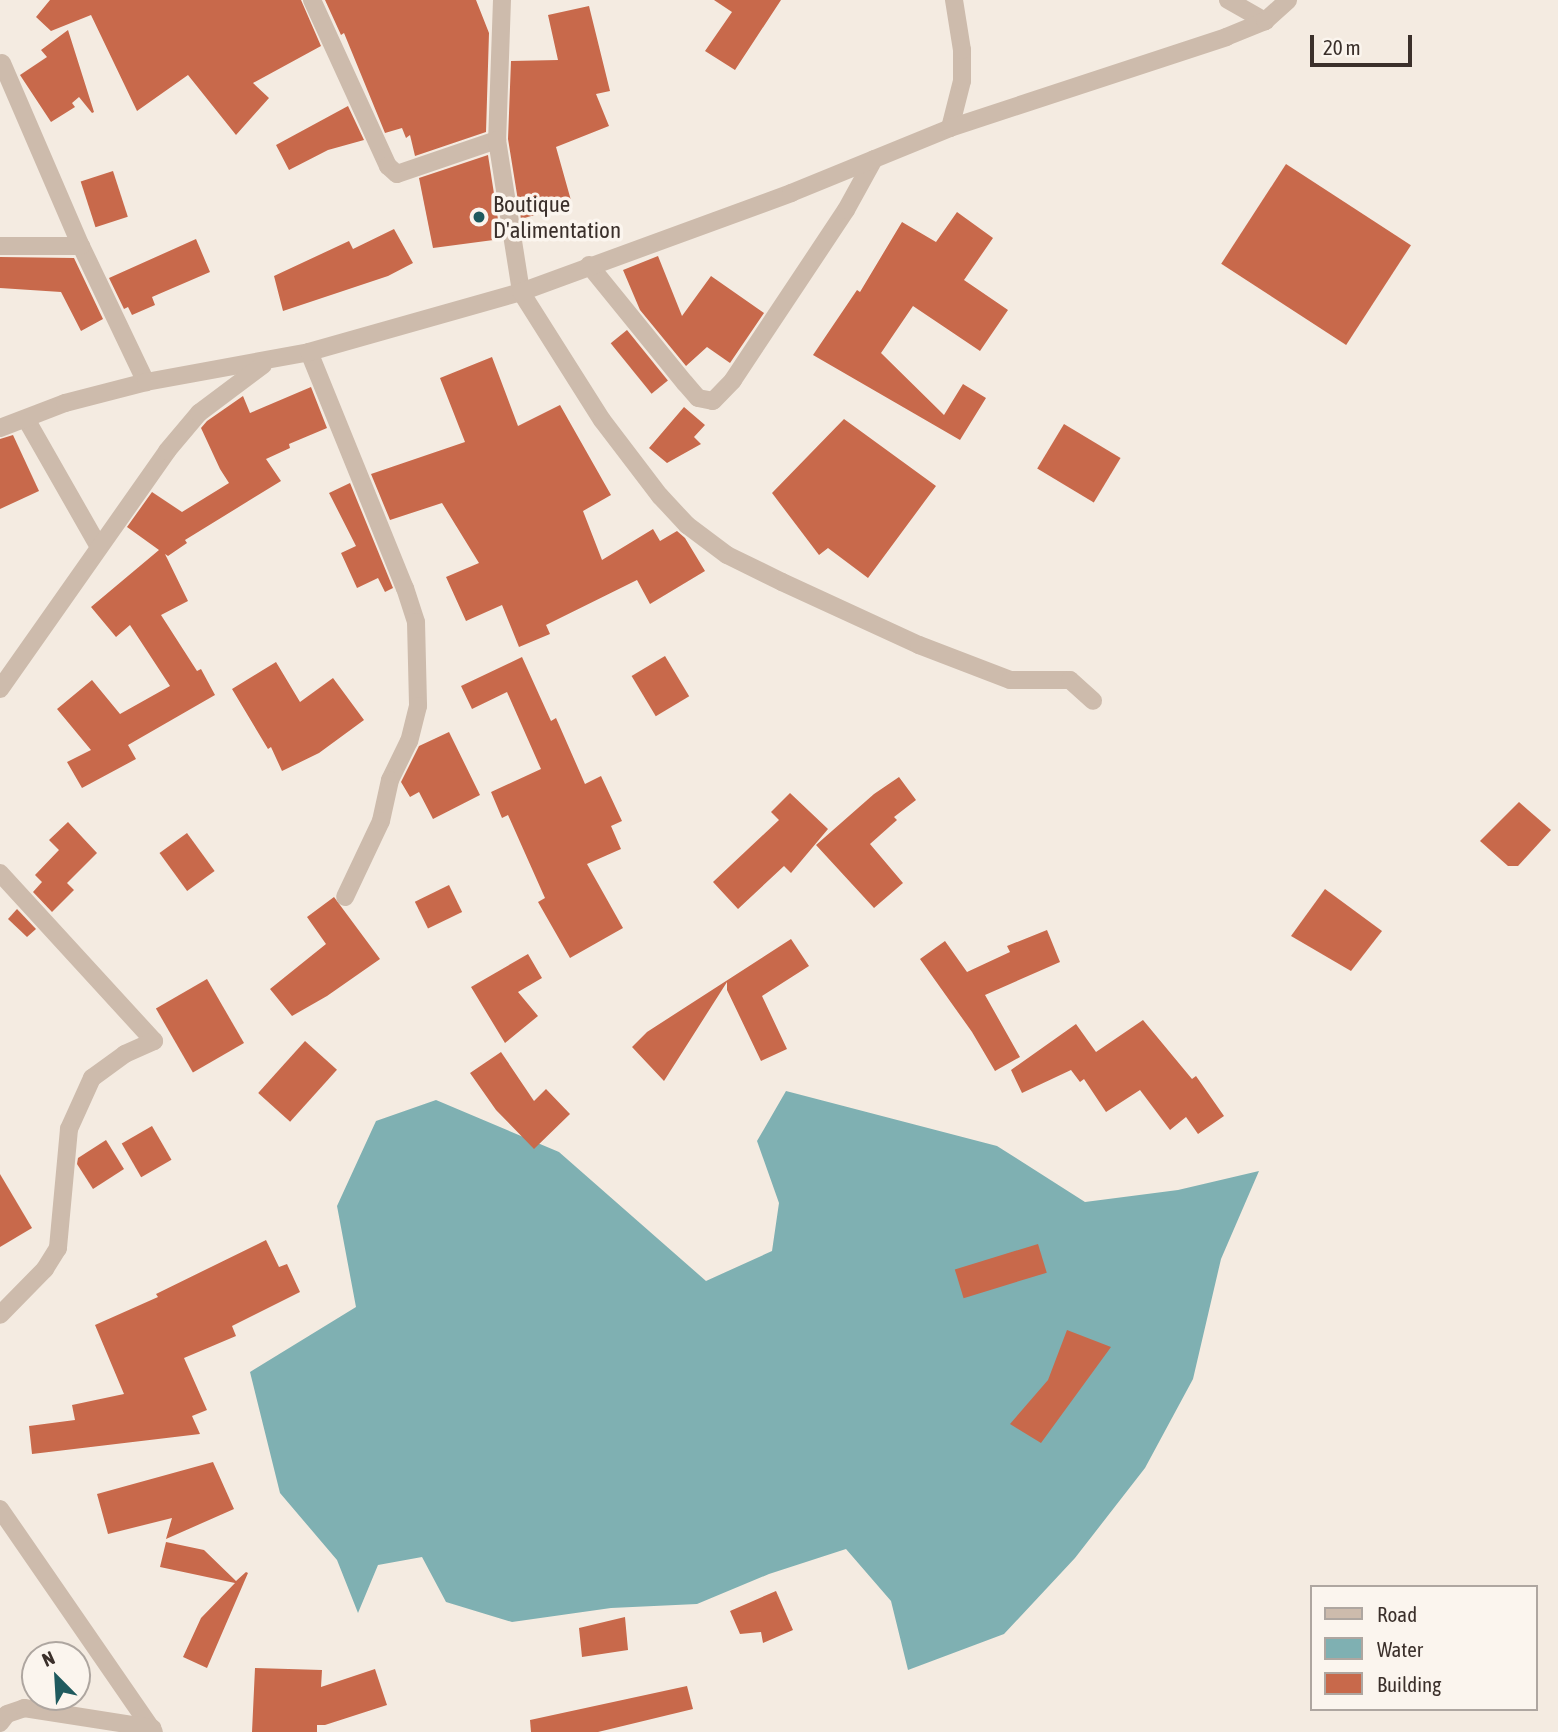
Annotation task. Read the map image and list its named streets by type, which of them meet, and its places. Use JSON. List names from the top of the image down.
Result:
{
  "places": ["Boutique D'alimentation"],
  "legend": ["Road", "Water", "Building"],
  "scale_bar": "20 m",
  "north": "top left"
}
